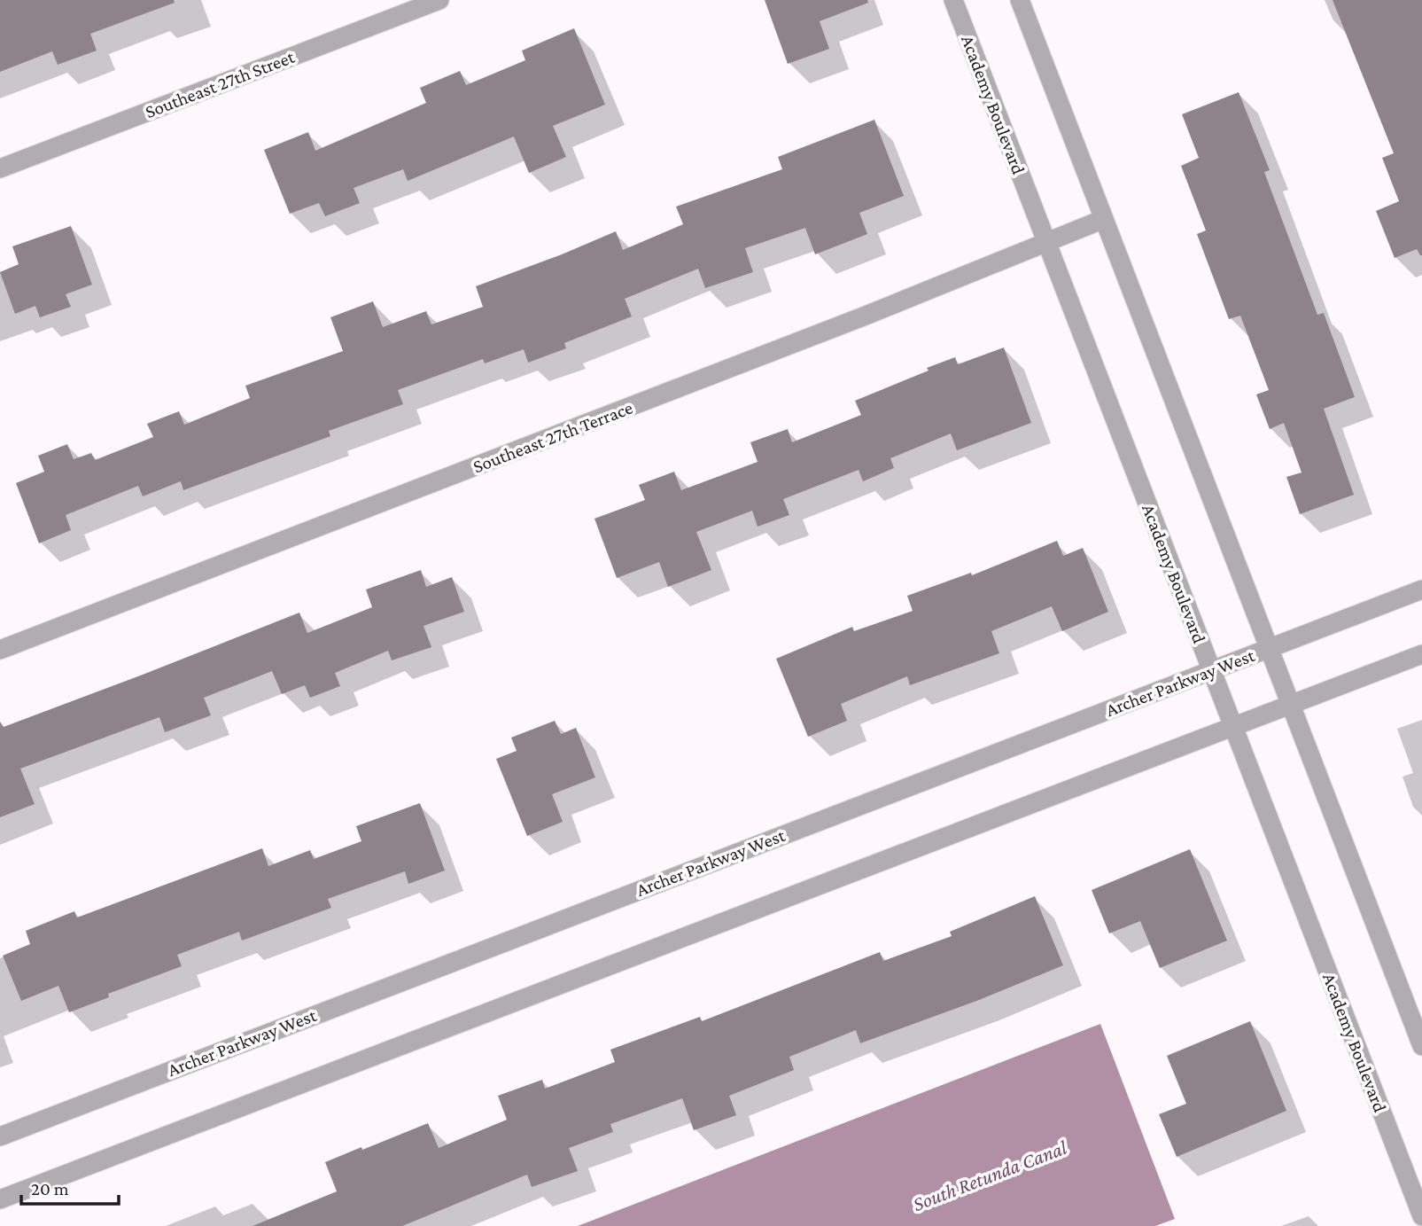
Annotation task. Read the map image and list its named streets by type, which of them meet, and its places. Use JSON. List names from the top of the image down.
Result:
{
  "streets": {
    "street": [
      "Southeast 27th Street",
      "Academy Boulevard",
      "Southeast 27th Terrace",
      "Archer Parkway West"
    ]
  },
  "crossings": [
    ["Academy Boulevard", "Southeast 27th Terrace"],
    ["Academy Boulevard", "Archer Parkway West"]
  ],
  "water": ["South Retunda Canal"],
  "scale_bar": "20 m"
}
